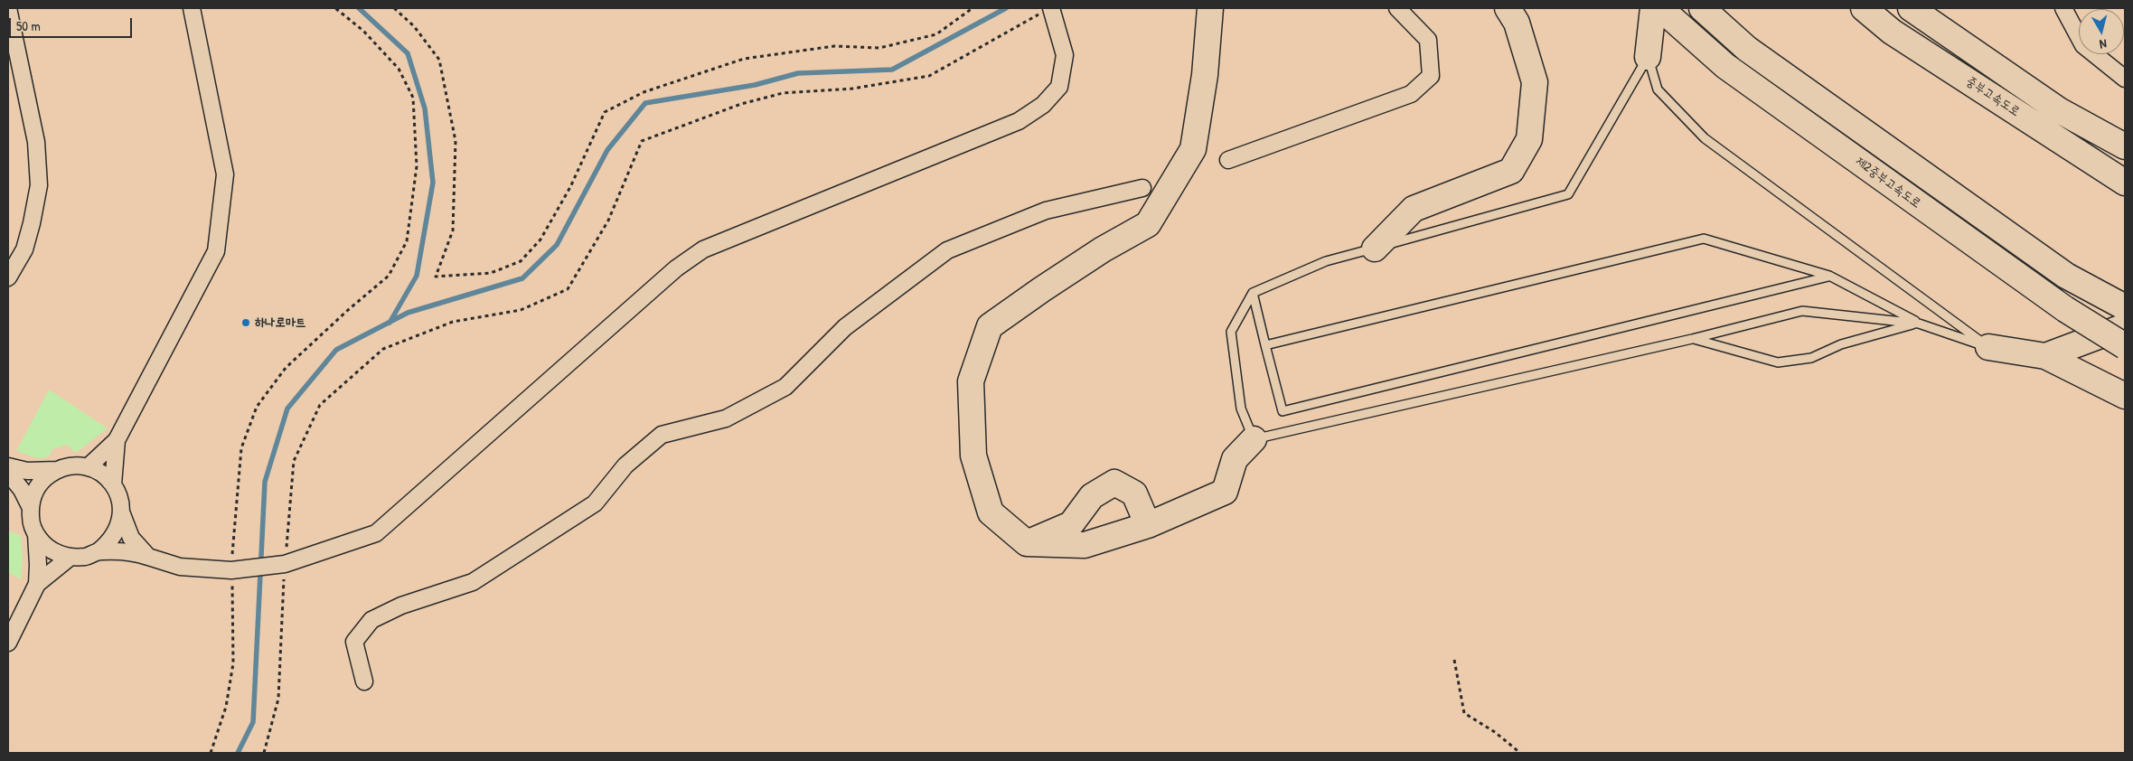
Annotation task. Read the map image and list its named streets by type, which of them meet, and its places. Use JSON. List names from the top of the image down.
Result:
{
  "streets": {
    "highway": ["중부고속도로", "제2중부고속도로"]
  },
  "places": ["하나로마트"],
  "scale_bar": "50 m",
  "north": "bottom"
}
